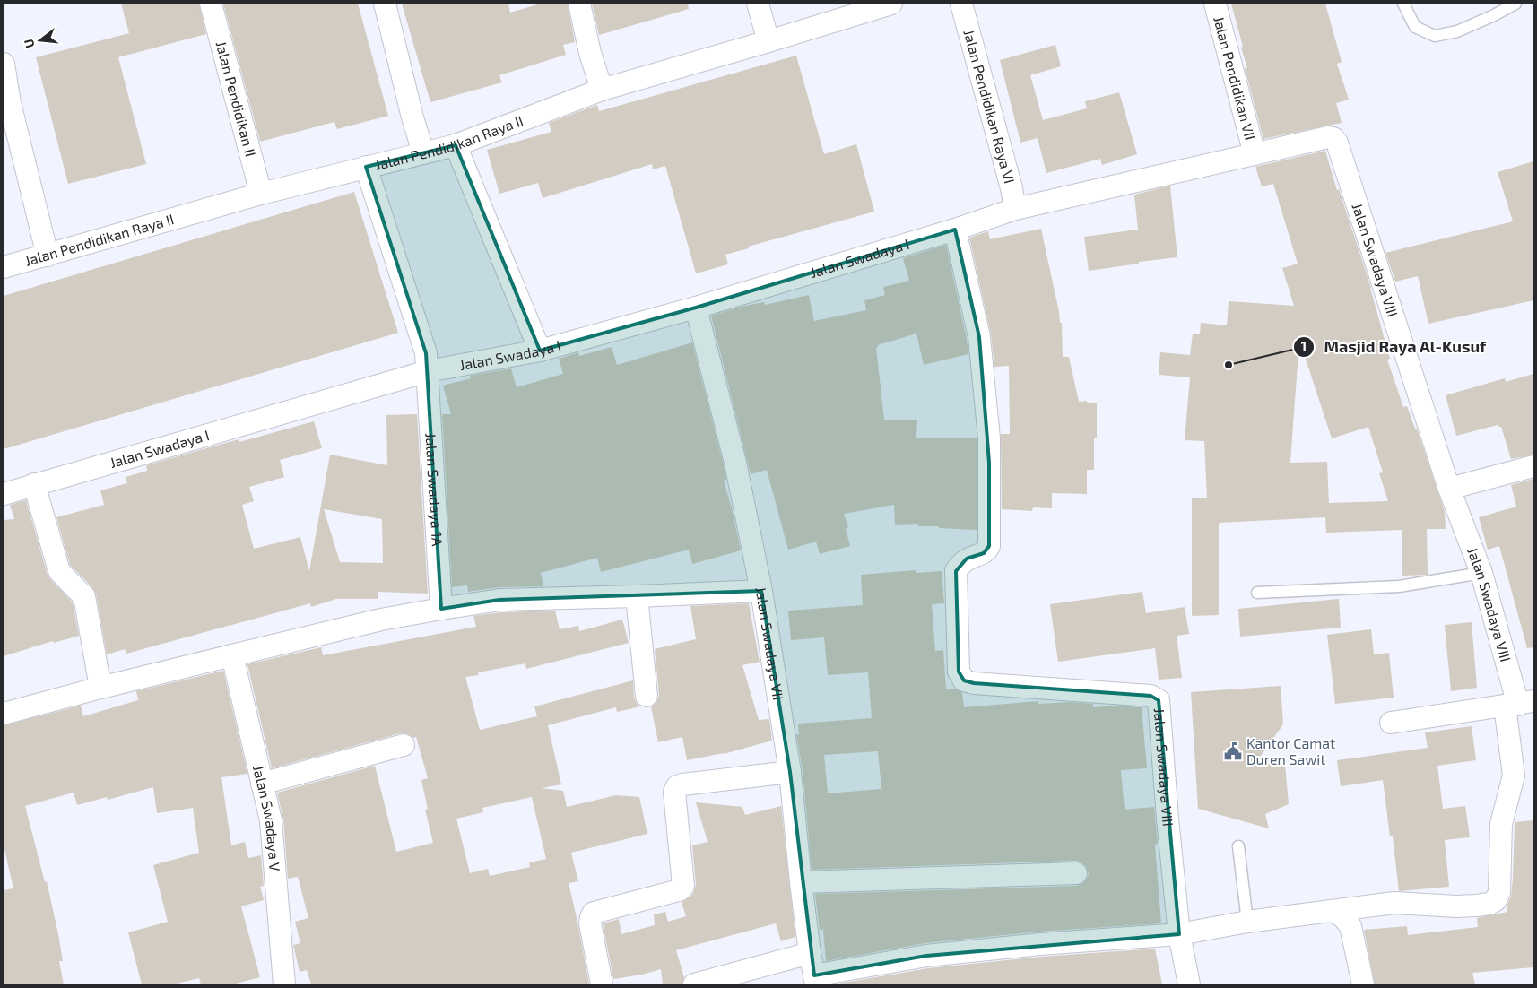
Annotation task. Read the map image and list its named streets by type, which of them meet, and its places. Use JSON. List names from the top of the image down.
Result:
{
  "streets": {
    "street": [
      "Jalan Pendidikan VII",
      "Jalan Pendidikan II",
      "Jalan Pendidikan Raya VI",
      "Jalan Pendidikan Raya II",
      "Jalan Swadaya I",
      "Jalan Swadaya VIII",
      "Jalan Swadaya 1A",
      "Jalan Swadaya VII",
      "Jalan Swadaya V"
    ]
  },
  "crossings": [
    ["Jalan Pendidikan VII", "Jalan Swadaya VIII"],
    ["Jalan Pendidikan II", "Jalan Pendidikan Raya II"],
    ["Jalan Pendidikan Raya VI", "Jalan Swadaya I"],
    ["Jalan Pendidikan Raya VI", "Jalan Swadaya VIII"],
    ["Jalan Pendidikan Raya II", "Jalan Swadaya 1A"],
    ["Jalan Swadaya I", "Jalan Swadaya VIII"],
    ["Jalan Swadaya I", "Jalan Swadaya 1A"],
    ["Jalan Swadaya I", "Jalan Swadaya VII"]
  ],
  "places": {
    "other": ["Masjid Raya Al-Kusuf"],
    "public building": ["Kantor Camat Duren Sawit"]
  },
  "north": "left"
}
